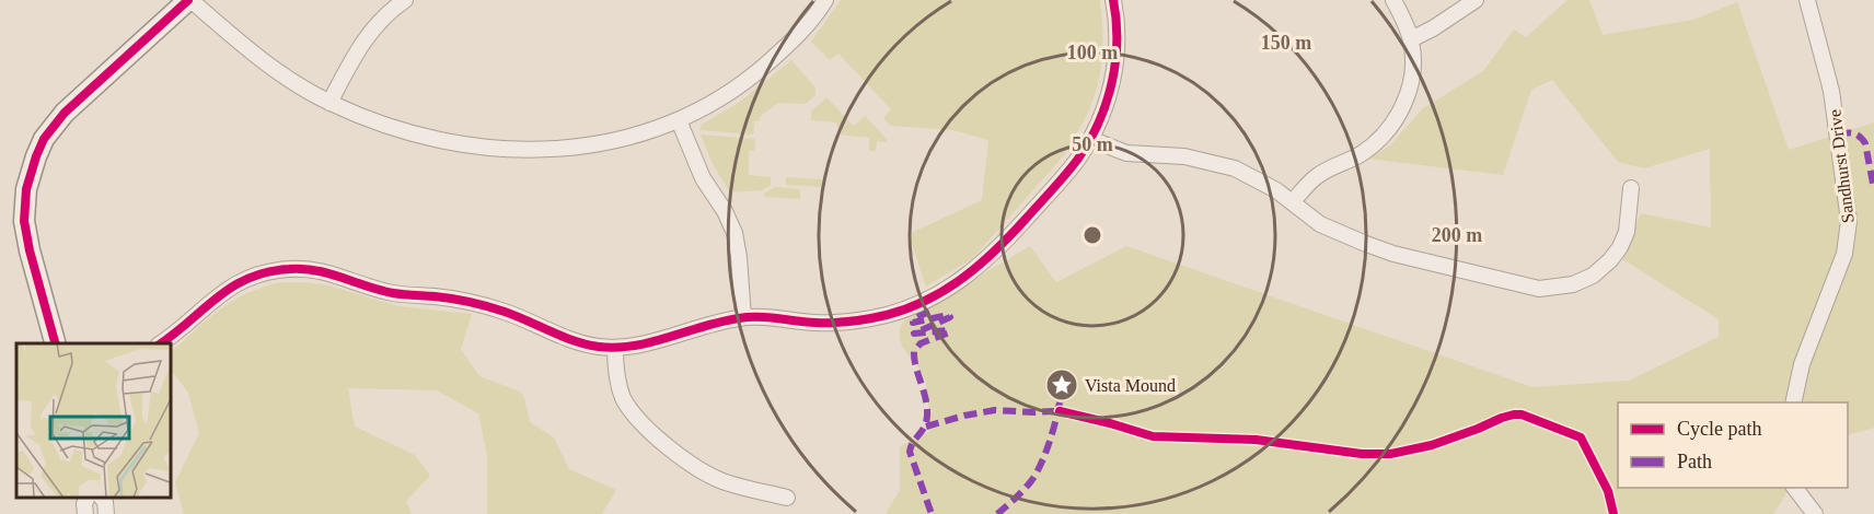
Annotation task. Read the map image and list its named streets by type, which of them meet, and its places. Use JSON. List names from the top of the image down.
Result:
{
  "streets": {
    "street": ["Sandhurst Drive"]
  },
  "places": {
    "place": ["Vista Mound"]
  },
  "legend": ["Cycle path", "Path"],
  "rings": [
    "150 m",
    "100 m",
    "50 m",
    "200 m"
  ]
}
